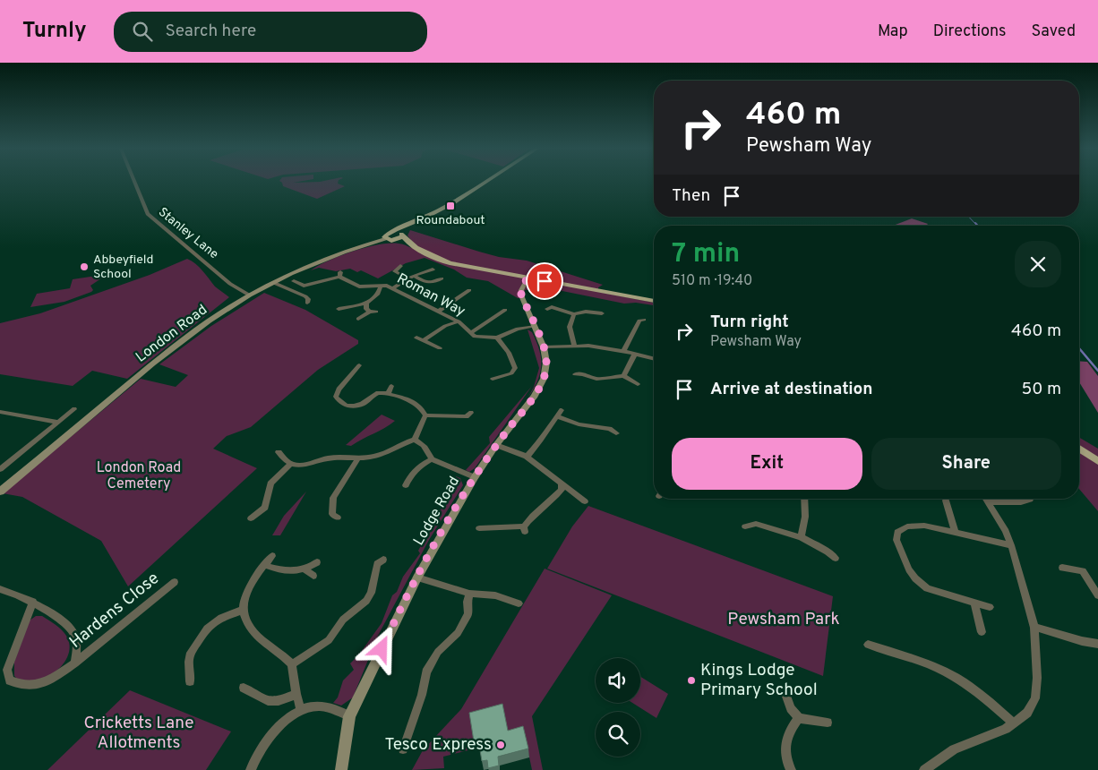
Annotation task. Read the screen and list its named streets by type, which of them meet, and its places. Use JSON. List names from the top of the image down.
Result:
{
  "streets": {
    "main road": ["London Road"],
    "street": [
      "Stanley Lane",
      "Roman Way",
      "Lodge Road",
      "Hardens Close"
    ]
  },
  "crossings": [
    ["Stanley Lane", "London Road"],
    ["Roman Way", "Lodge Road"]
  ],
  "parks": ["London Road Cemetery", "Pewsham Park", "Cricketts Lane Allotments"],
  "places": {
    "transit": ["Roundabout"],
    "other": ["Abbeyfield School", "Kings Lodge Primary School", "Tesco Express"]
  },
  "page": {
    "header": "Turnly",
    "search": "Search here",
    "nav": ["Map", "Directions", "Saved"],
    "turn": ["460 m", "Pewsham Way"],
    "then": "Then",
    "heading": ["7 min", "510 m · 19:40"],
    "list": [
      {
        "name": "Turn right",
        "note": "Pewsham Way",
        "value": "460 m"
      },
      {
        "name": "Arrive at destination",
        "value": "50 m"
      }
    ],
    "buttons": ["Exit", "Share"]
  }
}
